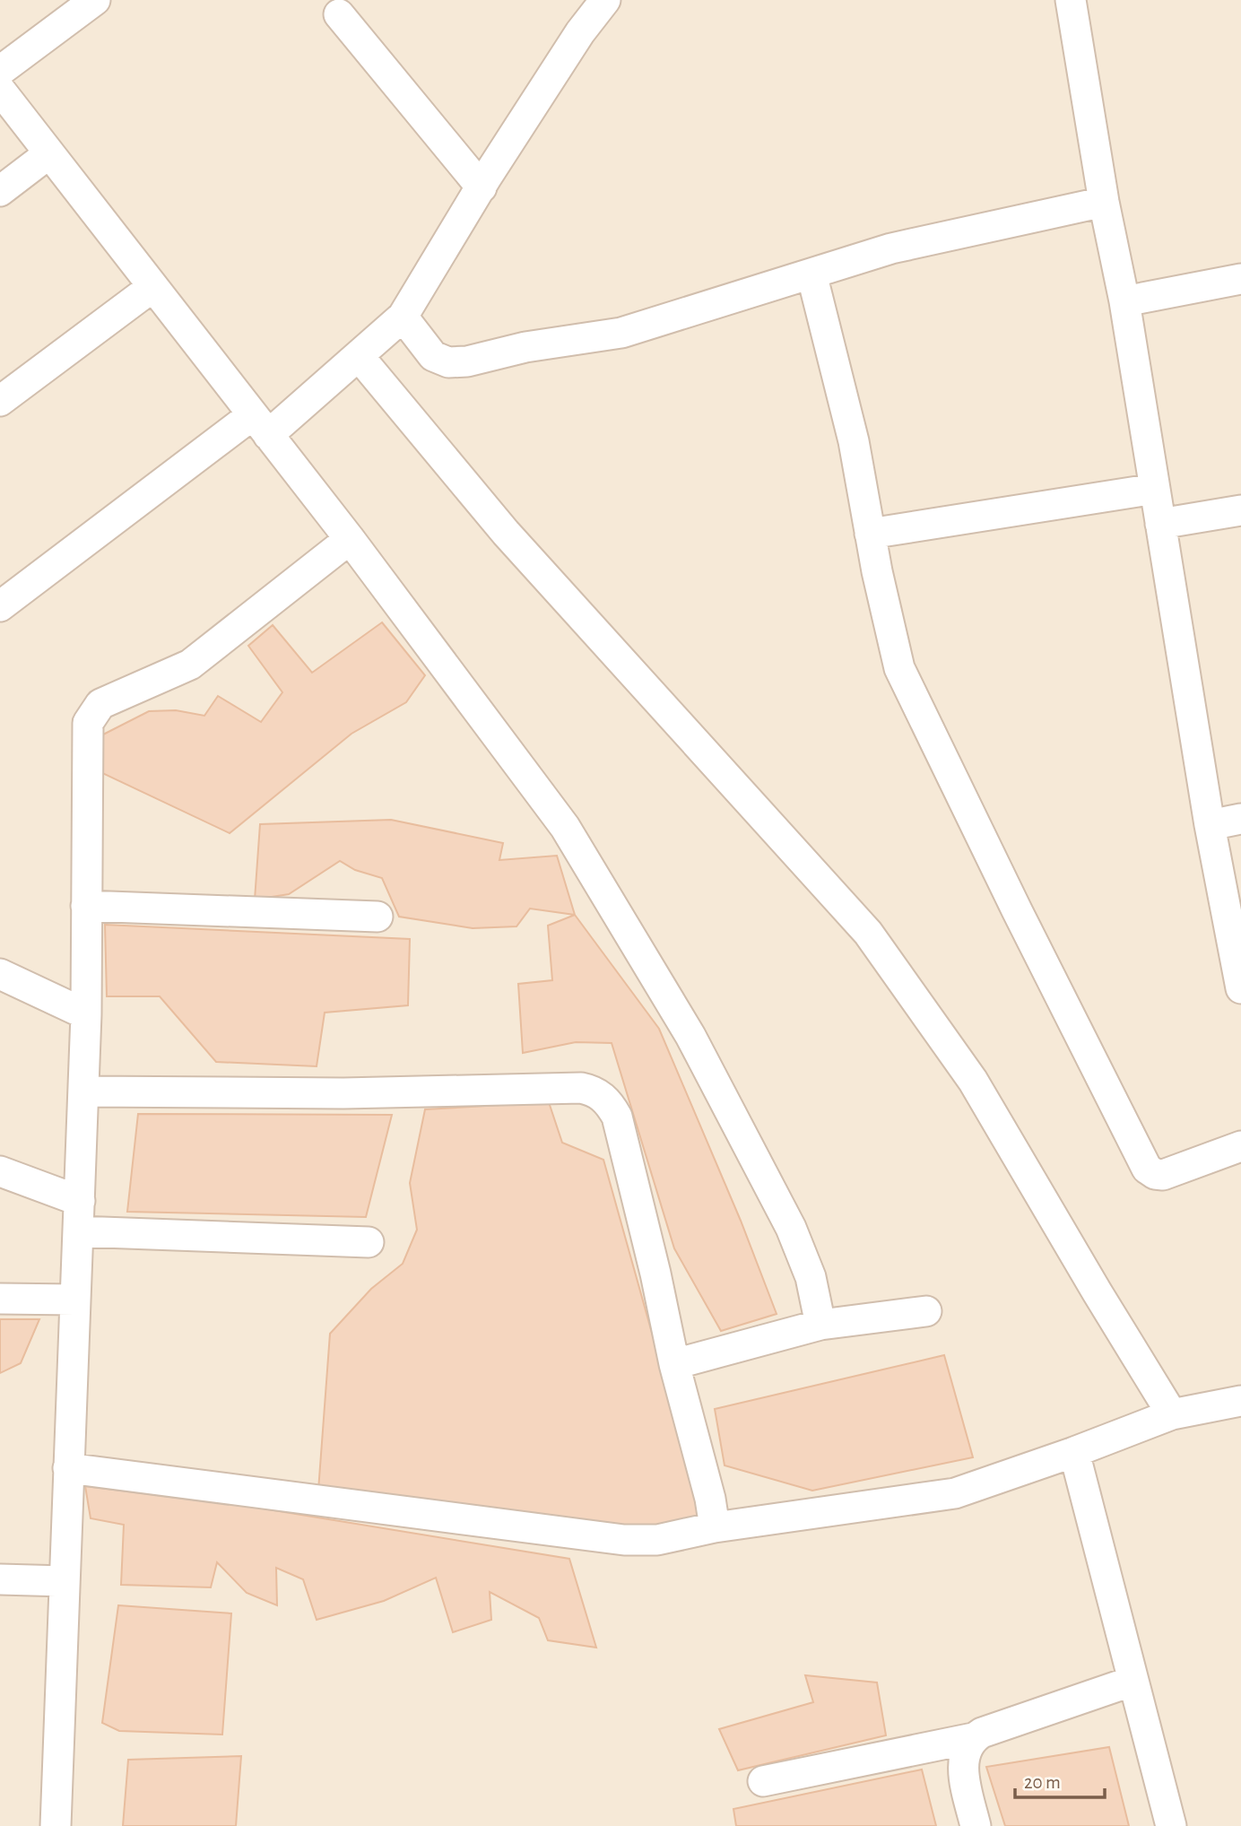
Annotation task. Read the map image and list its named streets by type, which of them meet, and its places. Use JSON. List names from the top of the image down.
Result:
{
  "scale_bar": "20 m"
}
